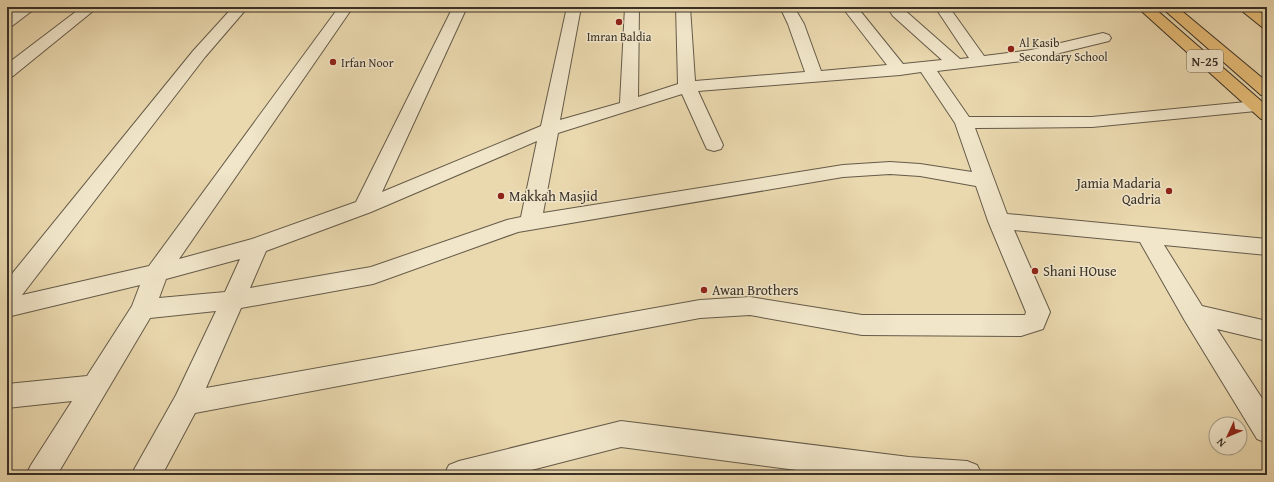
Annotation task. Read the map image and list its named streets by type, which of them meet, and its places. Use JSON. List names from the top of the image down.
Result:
{
  "streets": {
    "highway": ["N-25"]
  },
  "places": [
    "Imran Baldia",
    "Al Kasib Secondary School",
    "Irfan Noor",
    "Jamia Madaria Qadria",
    "Makkah Masjid",
    "Shani HOuse",
    "Awan Brothers"
  ],
  "north": "bottom left"
}
